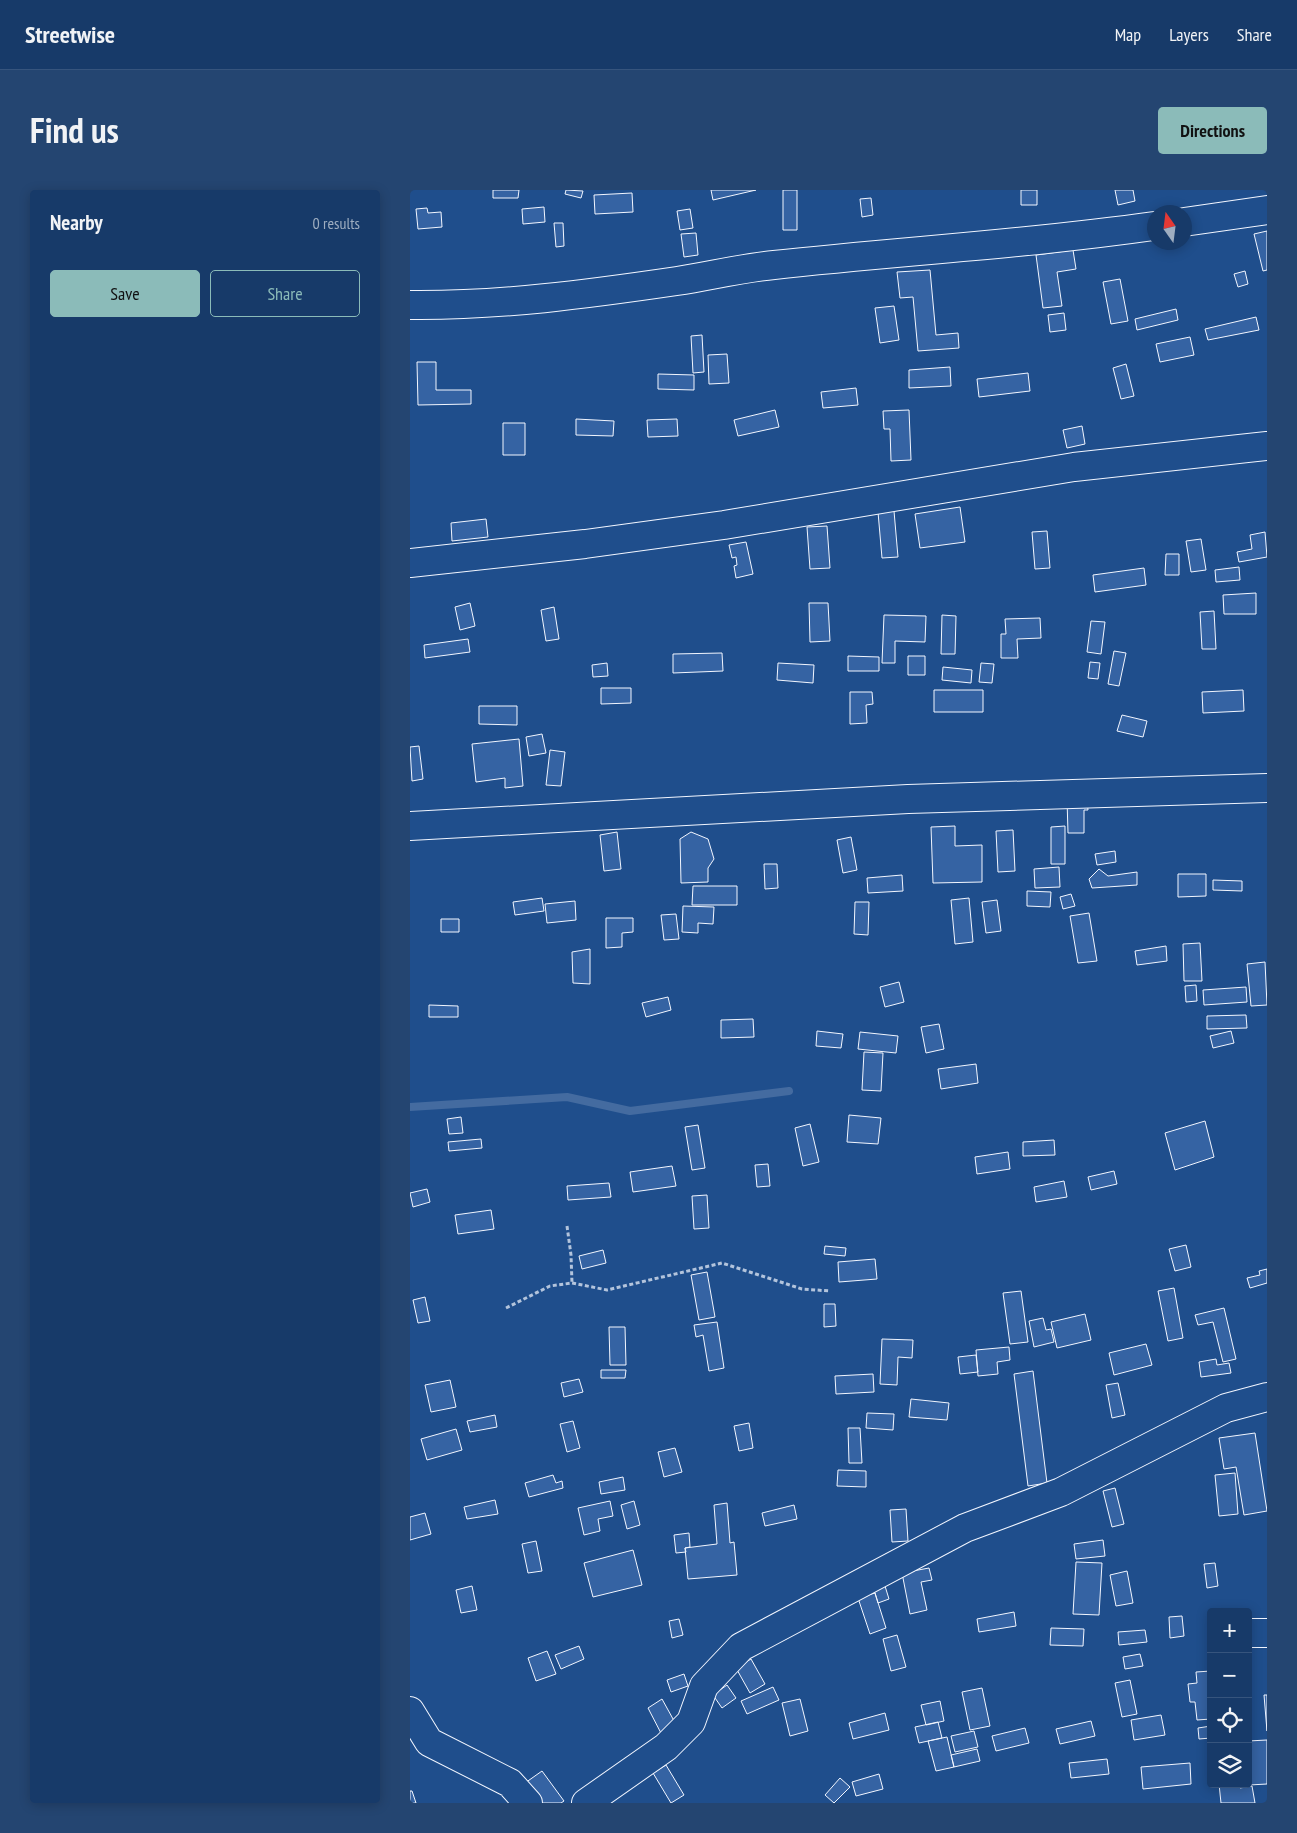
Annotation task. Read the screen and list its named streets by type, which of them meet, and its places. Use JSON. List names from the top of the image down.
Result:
{
  "north": "top",
  "page": {
    "header": "Streetwise",
    "nav": ["Map", "Layers", "Share"],
    "title": "Find us",
    "buttons": [
      "Directions",
      ["Save", "Share"]
    ],
    "heading": ["Nearby", "0 results"],
    "map_buttons": ["+", "−"]
  }
}
